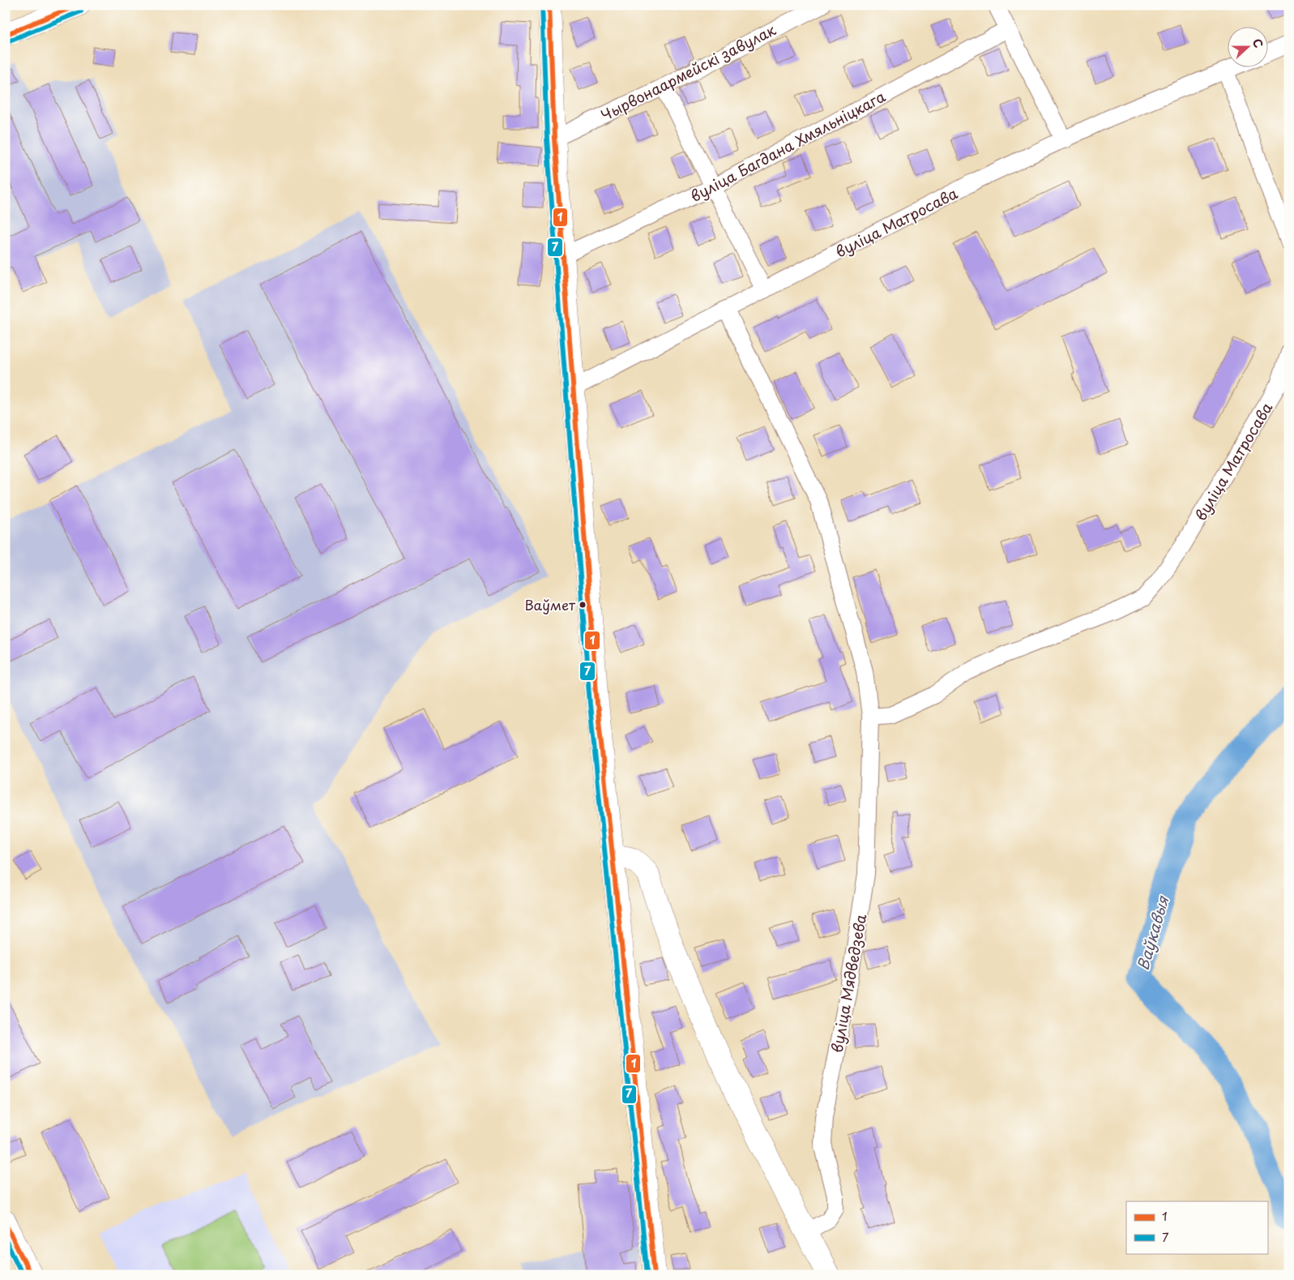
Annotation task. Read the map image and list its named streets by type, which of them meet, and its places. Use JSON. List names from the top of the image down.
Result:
{
  "streets": {
    "street": [
      "Чырвонаармейскі завулак",
      "вуліца Багдана Хмяльніцкага",
      "вуліца Матросава",
      "вуліца Мядведзева"
    ]
  },
  "crossings": [
    ["вуліца Матросава", "вуліца Мядведзева"]
  ],
  "water": ["Ваўкавыя"],
  "places": ["Ваўмет"],
  "lines": ["transit line 1", "transit line 7"],
  "legend": ["1", "7"],
  "north": "right"
}
